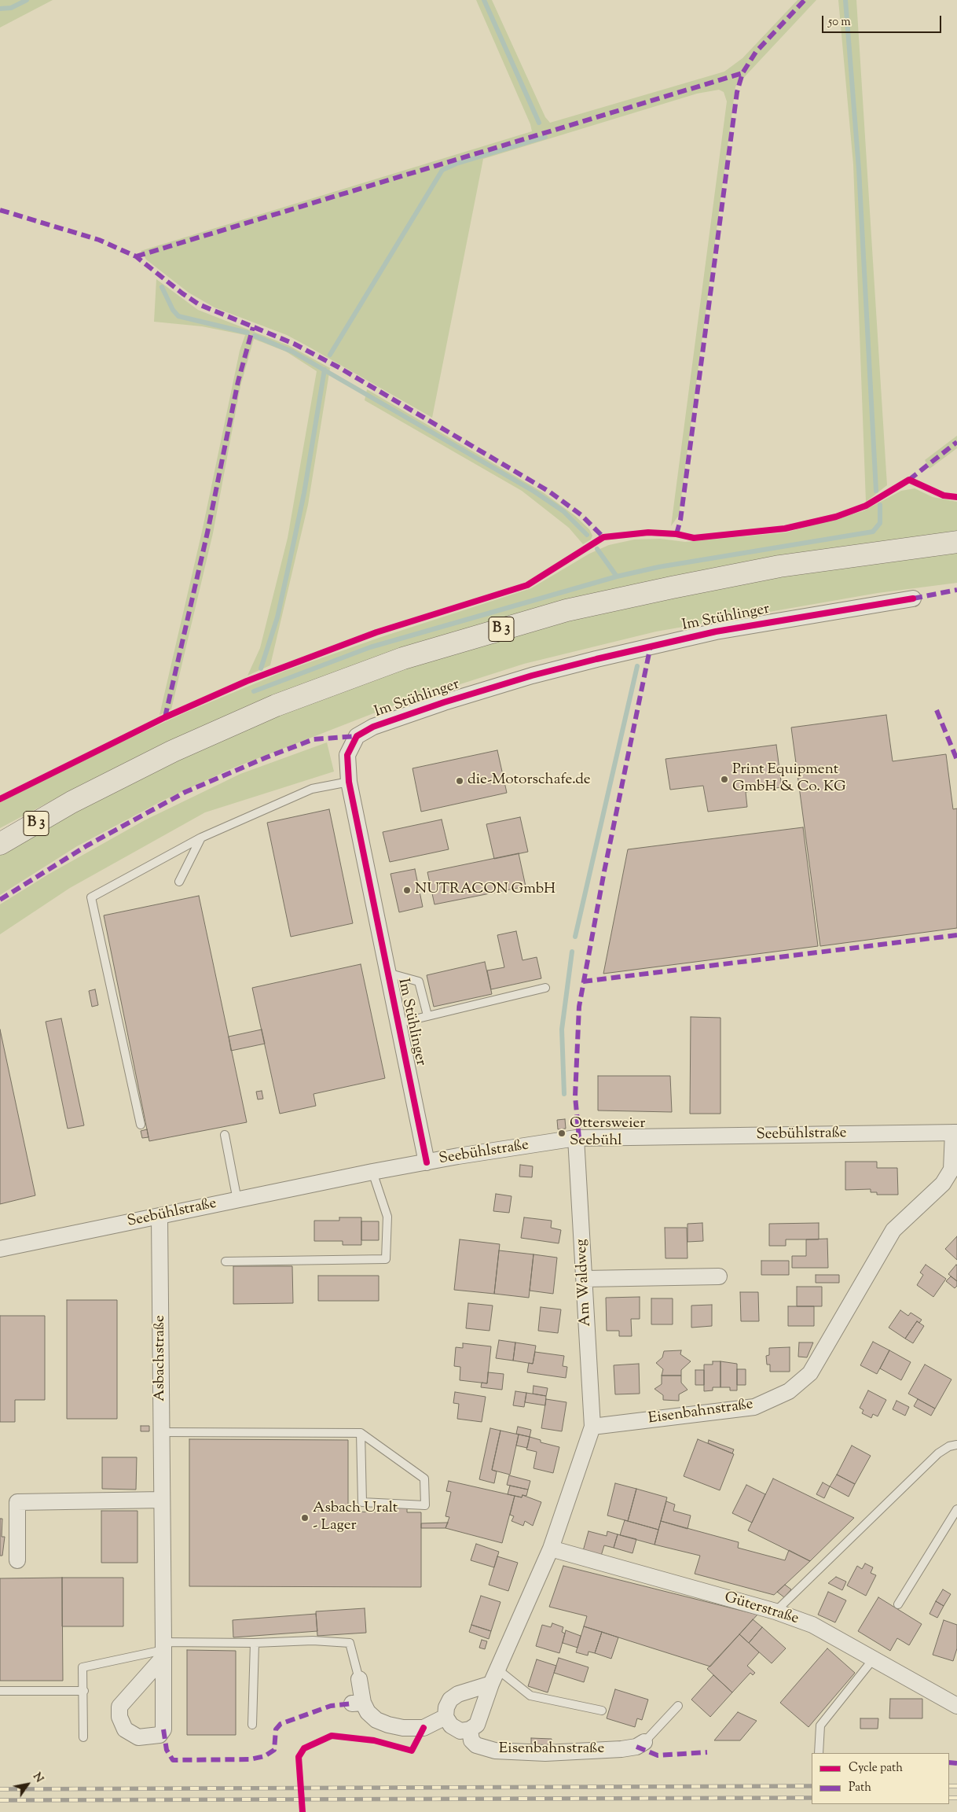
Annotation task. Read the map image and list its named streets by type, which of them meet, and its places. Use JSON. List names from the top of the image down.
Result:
{
  "streets": {
    "main road": ["B 3"],
    "street": [
      "Im Stühlinger",
      "Seebühlstraße",
      "Am Waldweg",
      "Asbachstraße",
      "Eisenbahnstraße",
      "Güterstraße"
    ]
  },
  "crossings": [
    ["Im Stühlinger", "Seebühlstraße"],
    ["Seebühlstraße", "Am Waldweg"],
    ["Seebühlstraße", "Asbachstraße"],
    ["Seebühlstraße", "Eisenbahnstraße"],
    ["Am Waldweg", "Eisenbahnstraße"]
  ],
  "places": [
    "Print Equipment GmbH & Co. KG",
    "die-Motorschafe.de",
    "NUTRACON GmbH",
    "Ottersweier Seebühl",
    "Asbach Uralt - Lager"
  ],
  "legend": ["Cycle path", "Path"],
  "scale_bar": "50 m",
  "north": "top right"
}
